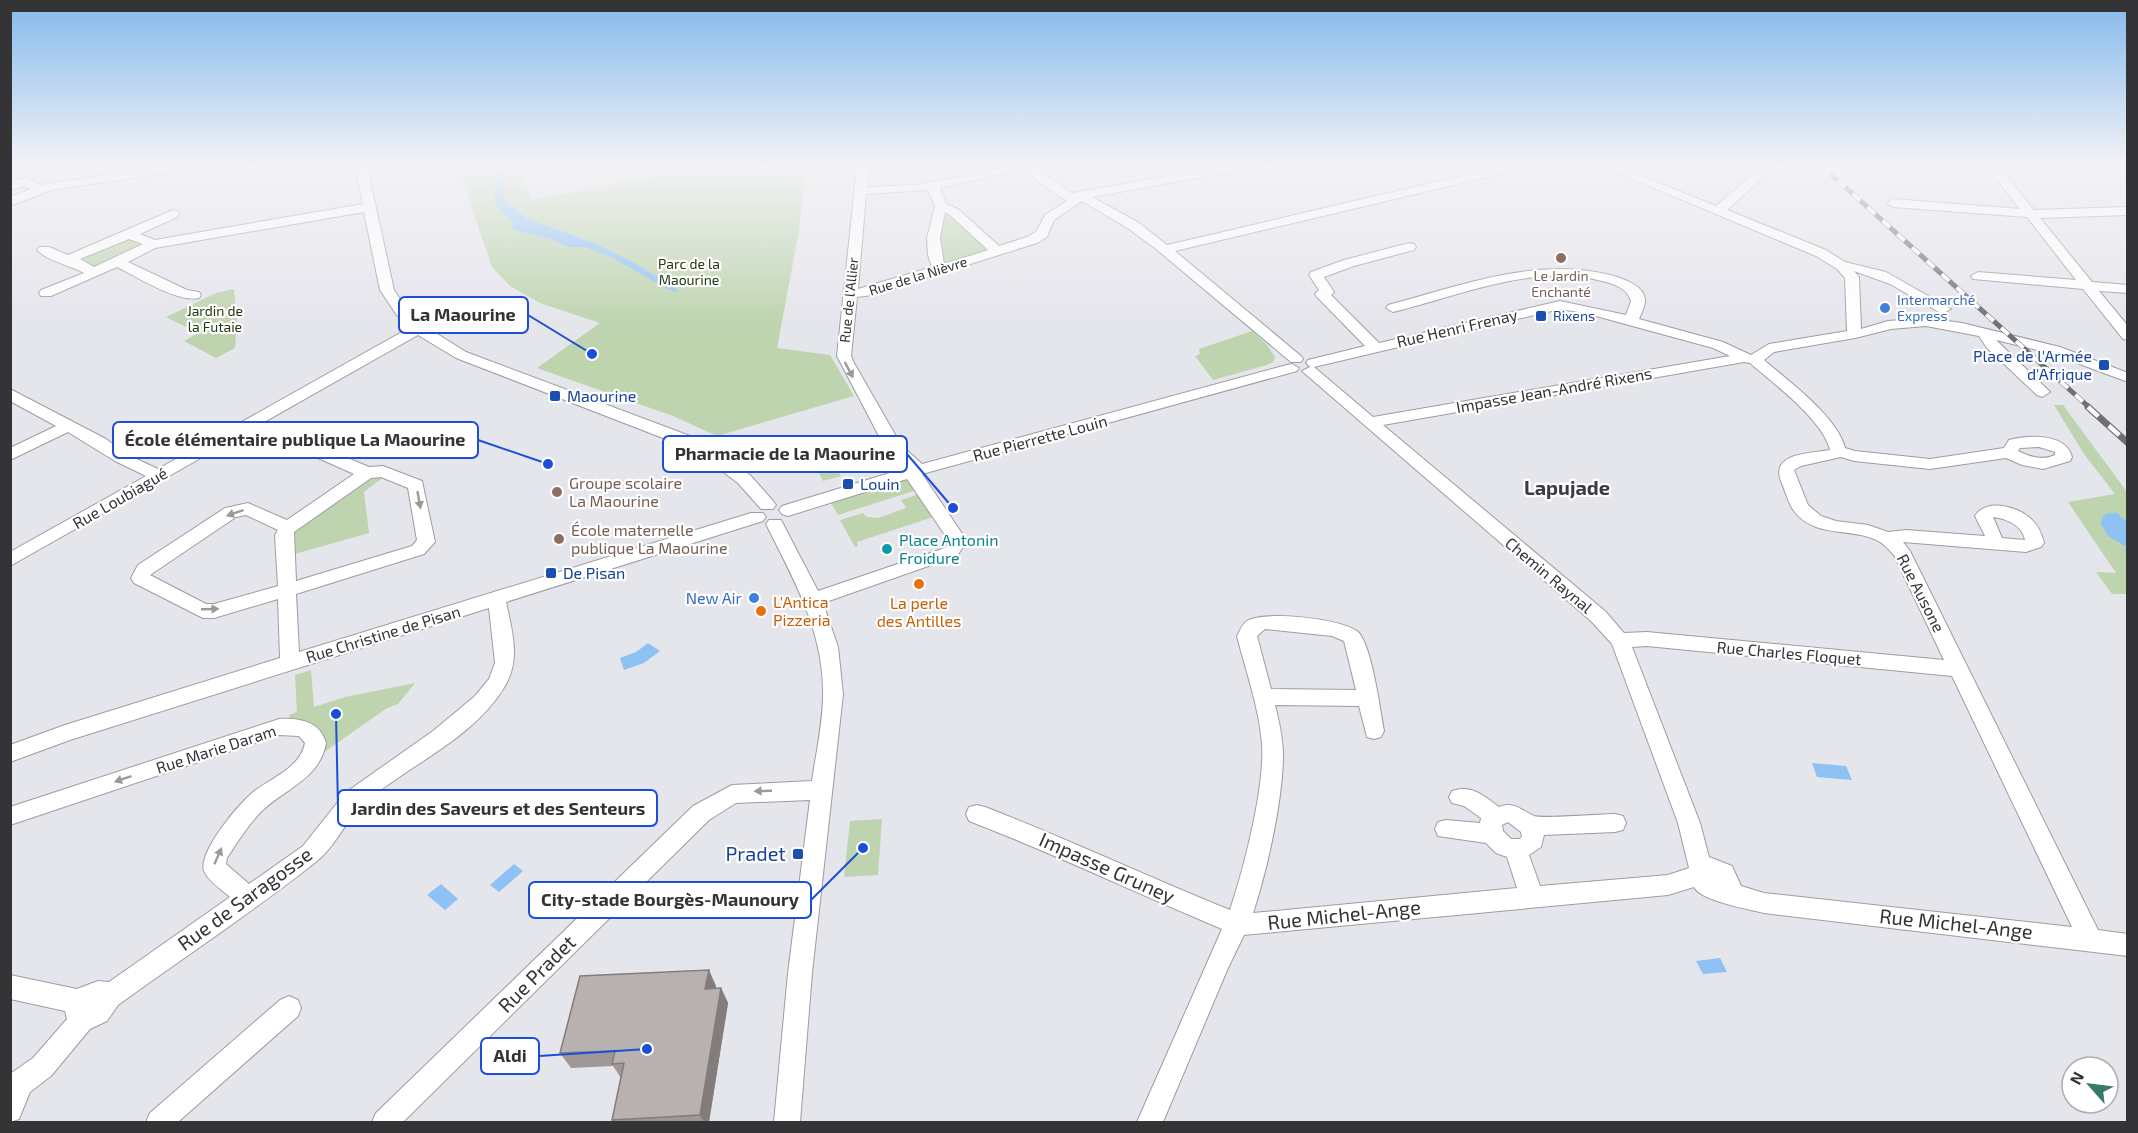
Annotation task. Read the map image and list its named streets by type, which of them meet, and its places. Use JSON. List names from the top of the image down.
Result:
{
  "streets": {
    "street": [
      "Rue de la Nièvre",
      "Rue de l'Allier",
      "Rue Henri Frenay",
      "Impasse Jean-André Rixens",
      "Rue Pierrette Louin",
      "Rue Loubiagué",
      "Chemin Raynal",
      "Rue Ausone",
      "Rue Christine de Pisan",
      "Rue Charles Floquet",
      "Rue Marie Daram",
      "Impasse Gruney",
      "Rue de Saragosse",
      "Rue Michel-Ange",
      "Rue Pradet"
    ]
  },
  "crossings": [
    ["Rue de la Nièvre", "Rue de l'Allier"],
    ["Rue de l'Allier", "Rue Pierrette Louin"],
    ["Rue Henri Frenay", "Impasse Jean-André Rixens"],
    ["Rue Henri Frenay", "Chemin Raynal"],
    ["Impasse Jean-André Rixens", "Chemin Raynal"],
    ["Rue Pierrette Louin", "Rue Christine de Pisan"],
    ["Chemin Raynal", "Rue Charles Floquet"],
    ["Chemin Raynal", "Rue Michel-Ange"],
    ["Rue Ausone", "Rue Charles Floquet"],
    ["Rue Ausone", "Rue Michel-Ange"],
    ["Rue Christine de Pisan", "Rue de Saragosse"],
    ["Rue Marie Daram", "Rue de Saragosse"],
    ["Impasse Gruney", "Rue Michel-Ange"]
  ],
  "one_way": ["Rue Pradet"],
  "districts": ["Lapujade"],
  "parks": ["Parc de la Maourine", "Jardin de la Futaie"],
  "places": {
    "other": [
      "Le Jardin Enchanté",
      "Intermarché Express",
      "La Maourine",
      "École élémentaire publique La Maourine",
      "Groupe scolaire La Maourine",
      "Pharmacie de la Maourine",
      "École maternelle publique La Maourine",
      "Place Antonin Froidure",
      "La perle des Antilles",
      "New Air",
      "L'Antica Pizzeria",
      "Jardin des Saveurs et des Senteurs",
      "City-stade Bourgès-Maunoury",
      "Aldi"
    ],
    "transit": [
      "Rixens",
      "Place de l'Armée d'Afrique",
      "Maourine",
      "Louin",
      "De Pisan",
      "Pradet"
    ]
  },
  "north": "top left"
}
